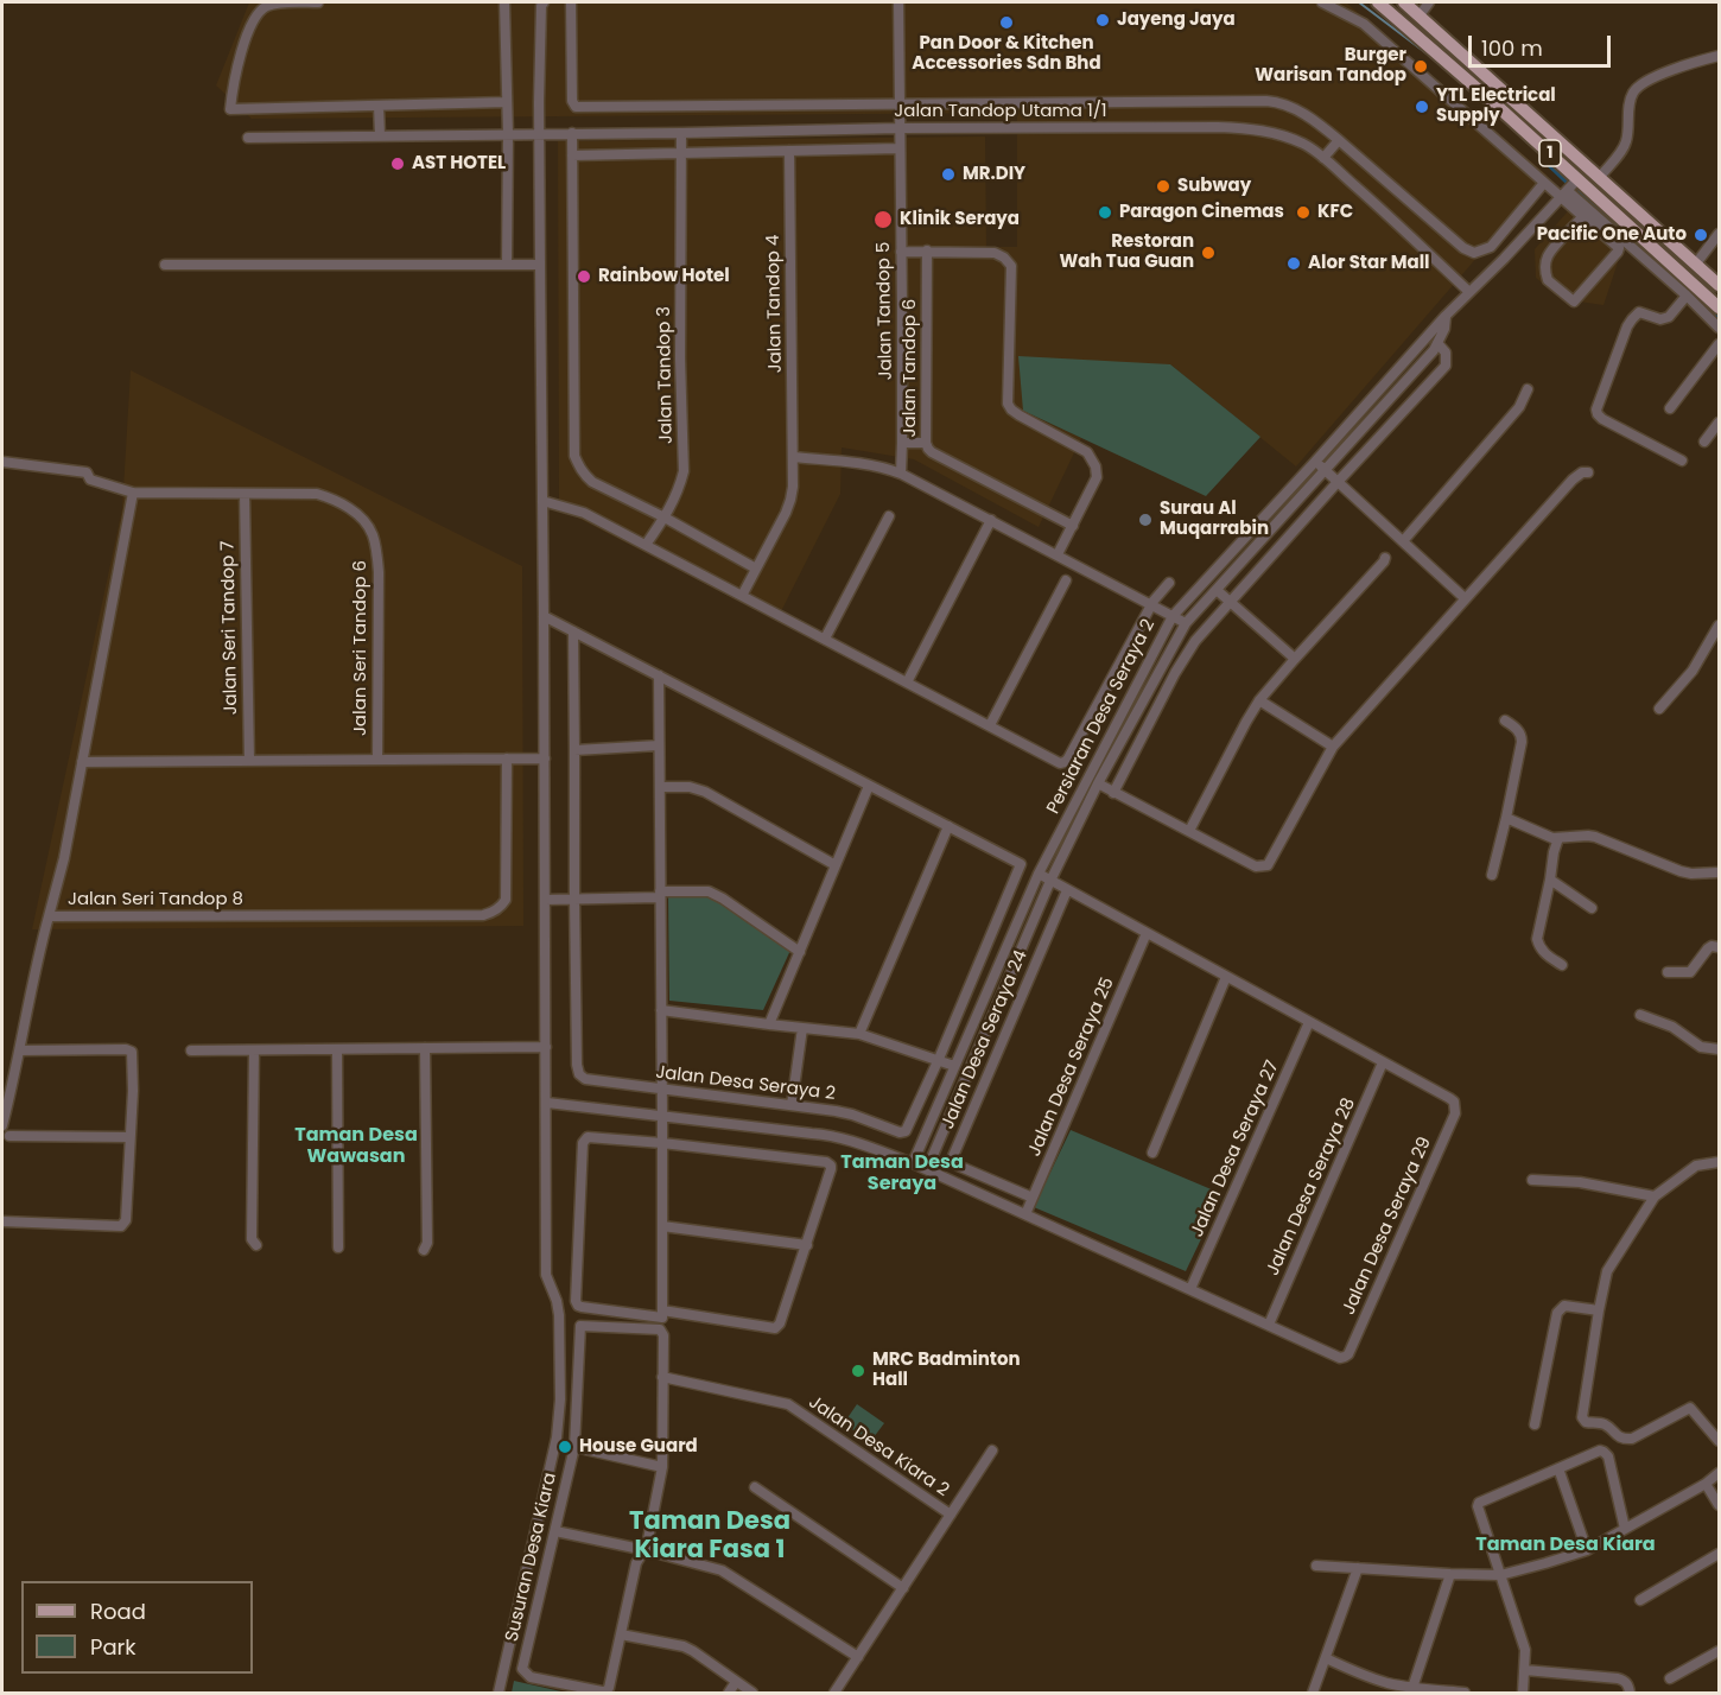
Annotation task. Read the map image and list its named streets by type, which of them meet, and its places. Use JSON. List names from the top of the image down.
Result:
{
  "streets": {
    "main road": ["1"],
    "street": [
      "Jalan Tandop Utama 1/1",
      "Jalan Tandop 4",
      "Jalan Tandop 5",
      "Jalan Tandop 6",
      "Jalan Tandop 3",
      "Jalan Seri Tandop 7",
      "Jalan Seri Tandop 6",
      "Persiaran Desa Seraya 2",
      "Jalan Seri Tandop 8",
      "Jalan Desa Seraya 24",
      "Jalan Desa Seraya 25",
      "Jalan Desa Seraya 2",
      "Jalan Desa Seraya 27",
      "Jalan Desa Seraya 28",
      "Jalan Desa Seraya 29",
      "Jalan Desa Kiara 2",
      "Susuran Desa Kiara"
    ]
  },
  "crossings": [
    ["Jalan Tandop Utama 1/1", "Jalan Tandop 5"],
    ["Jalan Tandop Utama 1/1", "Jalan Tandop 3"],
    ["Jalan Tandop Utama 1/1", "Persiaran Desa Seraya 2"],
    ["1", "Persiaran Desa Seraya 2"],
    ["Jalan Seri Tandop 7", "Jalan Seri Tandop 6"],
    ["Jalan Seri Tandop 6", "Jalan Seri Tandop 8"],
    ["Jalan Desa Seraya 24", "Jalan Desa Seraya 25"],
    ["Jalan Desa Seraya 28", "Jalan Desa Seraya 29"],
    ["Jalan Desa Kiara 2", "Susuran Desa Kiara"]
  ],
  "districts": [
    "Taman Desa Wawasan",
    "Taman Desa Seraya",
    "Taman Desa Kiara Fasa 1",
    "Taman Desa Kiara"
  ],
  "places": [
    "Jayeng Jaya",
    "Pan Door & Kitchen Accessories Sdn Bhd",
    "Burger Warisan Tandop",
    "YTL Electrical Supply",
    "AST HOTEL",
    "MR.DIY",
    "Subway",
    "Paragon Cinemas",
    "KFC",
    "Klinik Seraya",
    "Pacific One Auto",
    "Restoran Wah Tua Guan",
    "Alor Star Mall",
    "Rainbow Hotel",
    "Surau Al Muqarrabin",
    "MRC Badminton Hall",
    "House Guard"
  ],
  "legend": ["Road", "Park"],
  "scale_bar": "100 m"
}
